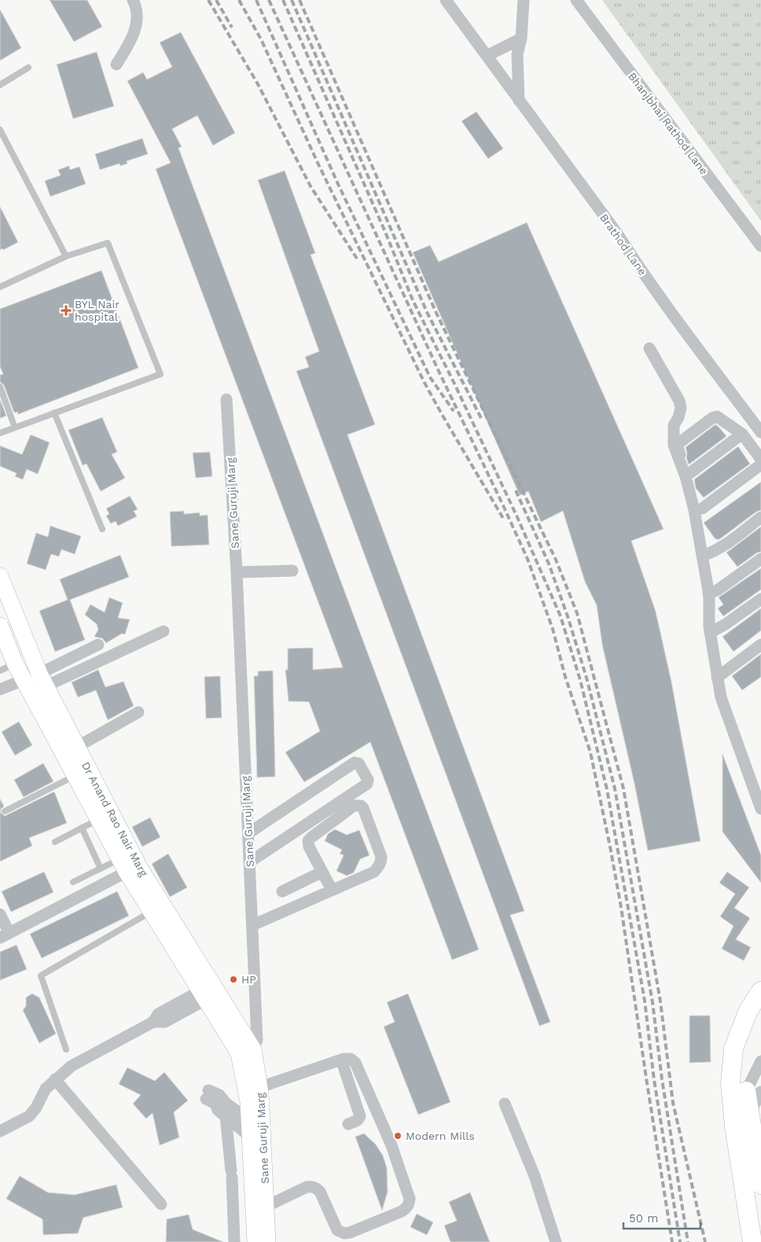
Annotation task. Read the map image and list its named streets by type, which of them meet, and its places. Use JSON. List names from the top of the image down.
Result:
{
  "streets": {
    "main road": ["Sane Guruji Marg", "Dr Anand Rao Nair Marg"],
    "street": ["Bhanjbhai Rathod Lane", "Brathod Lane"]
  },
  "crossings": [
    ["Sane Guruji Marg", "Dr Anand Rao Nair Marg"]
  ],
  "places": {
    "health": ["BYL Nair hospital"],
    "other": ["HP", "Modern Mills"]
  },
  "scale_bar": "50 m"
}
